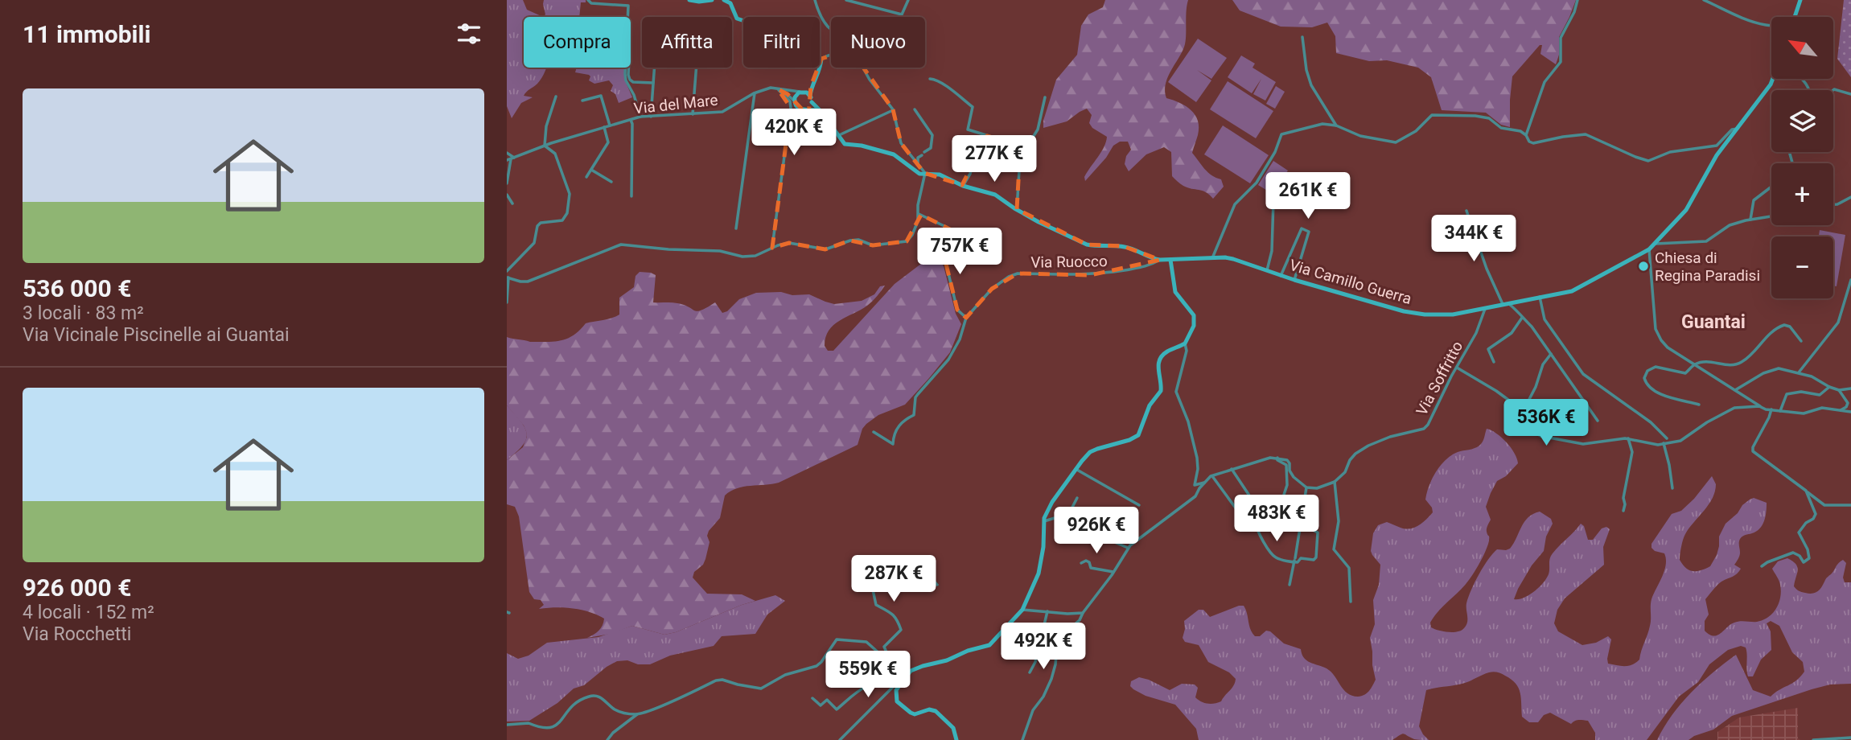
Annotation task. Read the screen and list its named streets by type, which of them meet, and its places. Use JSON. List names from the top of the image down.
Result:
{
  "streets": {
    "street": [
      "Via del Mare",
      "Via Ruocco",
      "Via Camillo Guerra",
      "Via Soffritto"
    ]
  },
  "crossings": [
    ["Via Ruocco", "Via Camillo Guerra"],
    ["Via Camillo Guerra", "Via Soffritto"]
  ],
  "districts": ["Guantai"],
  "places": ["Chiesa di Regina Paradisi"],
  "north": "top left",
  "page": {
    "heading": "11 immobili",
    "map_buttons": ["+", "−"],
    "chip": [
      "Compra",
      "Affitta",
      "Filtri",
      "Nuovo"
    ],
    "list": [
      {
        "name": "536 000 €",
        "note": "3 locali · 83 m² · Via Vicinale Piscinelle ai Guantai"
      },
      {
        "name": "926 000 €",
        "note": "4 locali · 152 m² · Via Rocchetti"
      }
    ],
    "price": [
      "420K €",
      "277K €",
      "261K €",
      "344K €",
      "757K €",
      "536K €",
      "483K €",
      "926K €",
      "287K €",
      "492K €",
      "559K €"
    ]
  }
}
